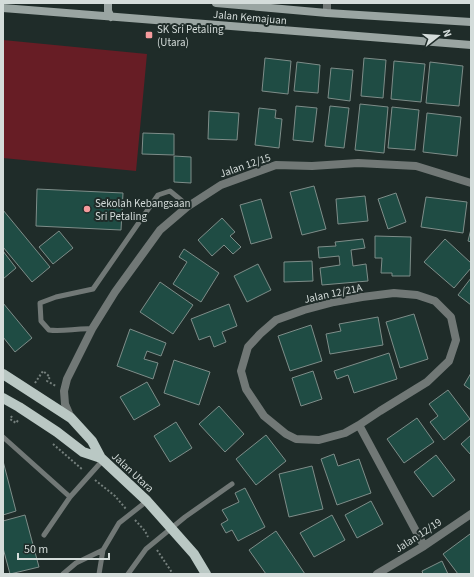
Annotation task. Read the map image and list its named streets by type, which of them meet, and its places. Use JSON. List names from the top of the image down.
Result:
{
  "streets": {
    "main road": ["Jalan Kemajuan", "Jalan Utara"],
    "street": ["Jalan 12/15", "Jalan 12/21A", "Jalan 12/19"]
  },
  "places": {
    "transit": ["SK Sri Petaling (Utara)"],
    "other": ["Sekolah Kebangsaan Sri Petaling"]
  },
  "scale_bar": "50 m",
  "north": "right"
}
